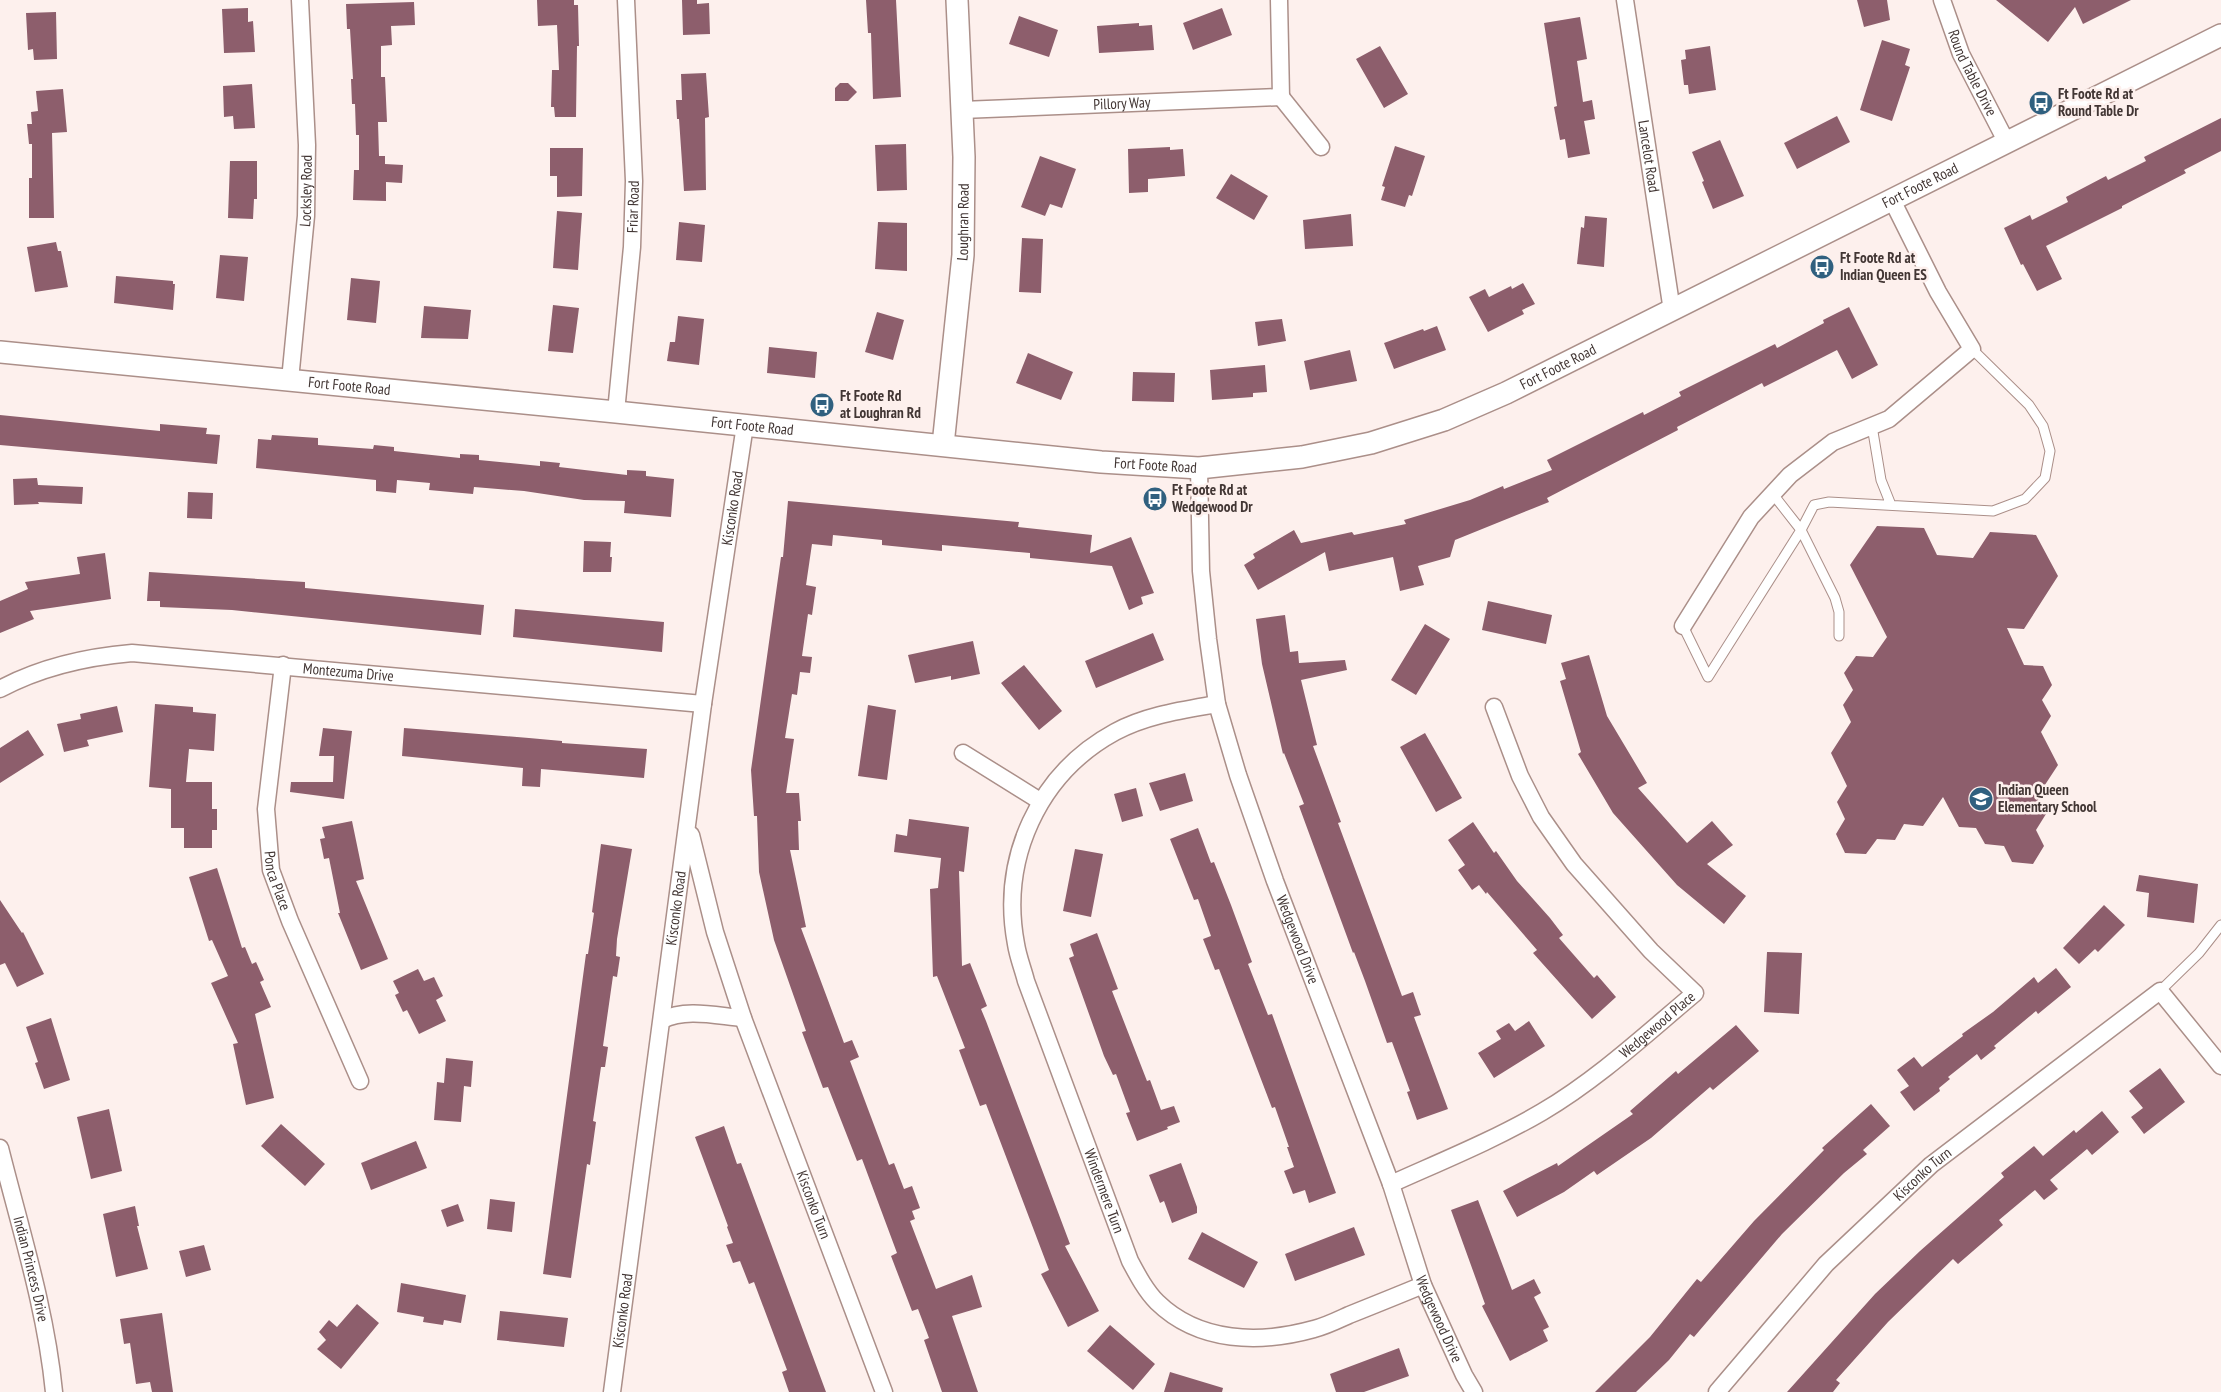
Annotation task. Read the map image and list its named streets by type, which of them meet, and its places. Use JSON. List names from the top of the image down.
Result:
{
  "streets": {
    "street": [
      "Round Table Drive",
      "Pillory Way",
      "Lancelot Road",
      "Fort Foote Road",
      "Locksley Road",
      "Friar Road",
      "Loughran Road",
      "Kisconko Road",
      "Montezuma Drive",
      "Ponca Place",
      "Wedgewood Drive",
      "Wedgewood Place",
      "Kisconko Turn",
      "Windermere Turn",
      "Indian Princess Drive"
    ]
  },
  "crossings": [
    ["Round Table Drive", "Fort Foote Road"],
    ["Pillory Way", "Loughran Road"],
    ["Lancelot Road", "Fort Foote Road"],
    ["Fort Foote Road", "Locksley Road"],
    ["Fort Foote Road", "Friar Road"],
    ["Fort Foote Road", "Loughran Road"],
    ["Fort Foote Road", "Kisconko Road"],
    ["Fort Foote Road", "Wedgewood Drive"],
    ["Kisconko Road", "Montezuma Drive"],
    ["Kisconko Road", "Kisconko Turn"],
    ["Montezuma Drive", "Ponca Place"],
    ["Wedgewood Drive", "Wedgewood Place"],
    ["Wedgewood Drive", "Windermere Turn"]
  ],
  "places": {
    "bus stop": [
      "Ft Foote Rd at Round Table Dr",
      "Ft Foote Rd at Indian Queen ES",
      "Ft Foote Rd at Loughran Rd",
      "Ft Foote Rd at Wedgewood Dr"
    ],
    "school or university": ["Indian Queen Elementary School"]
  }
}
